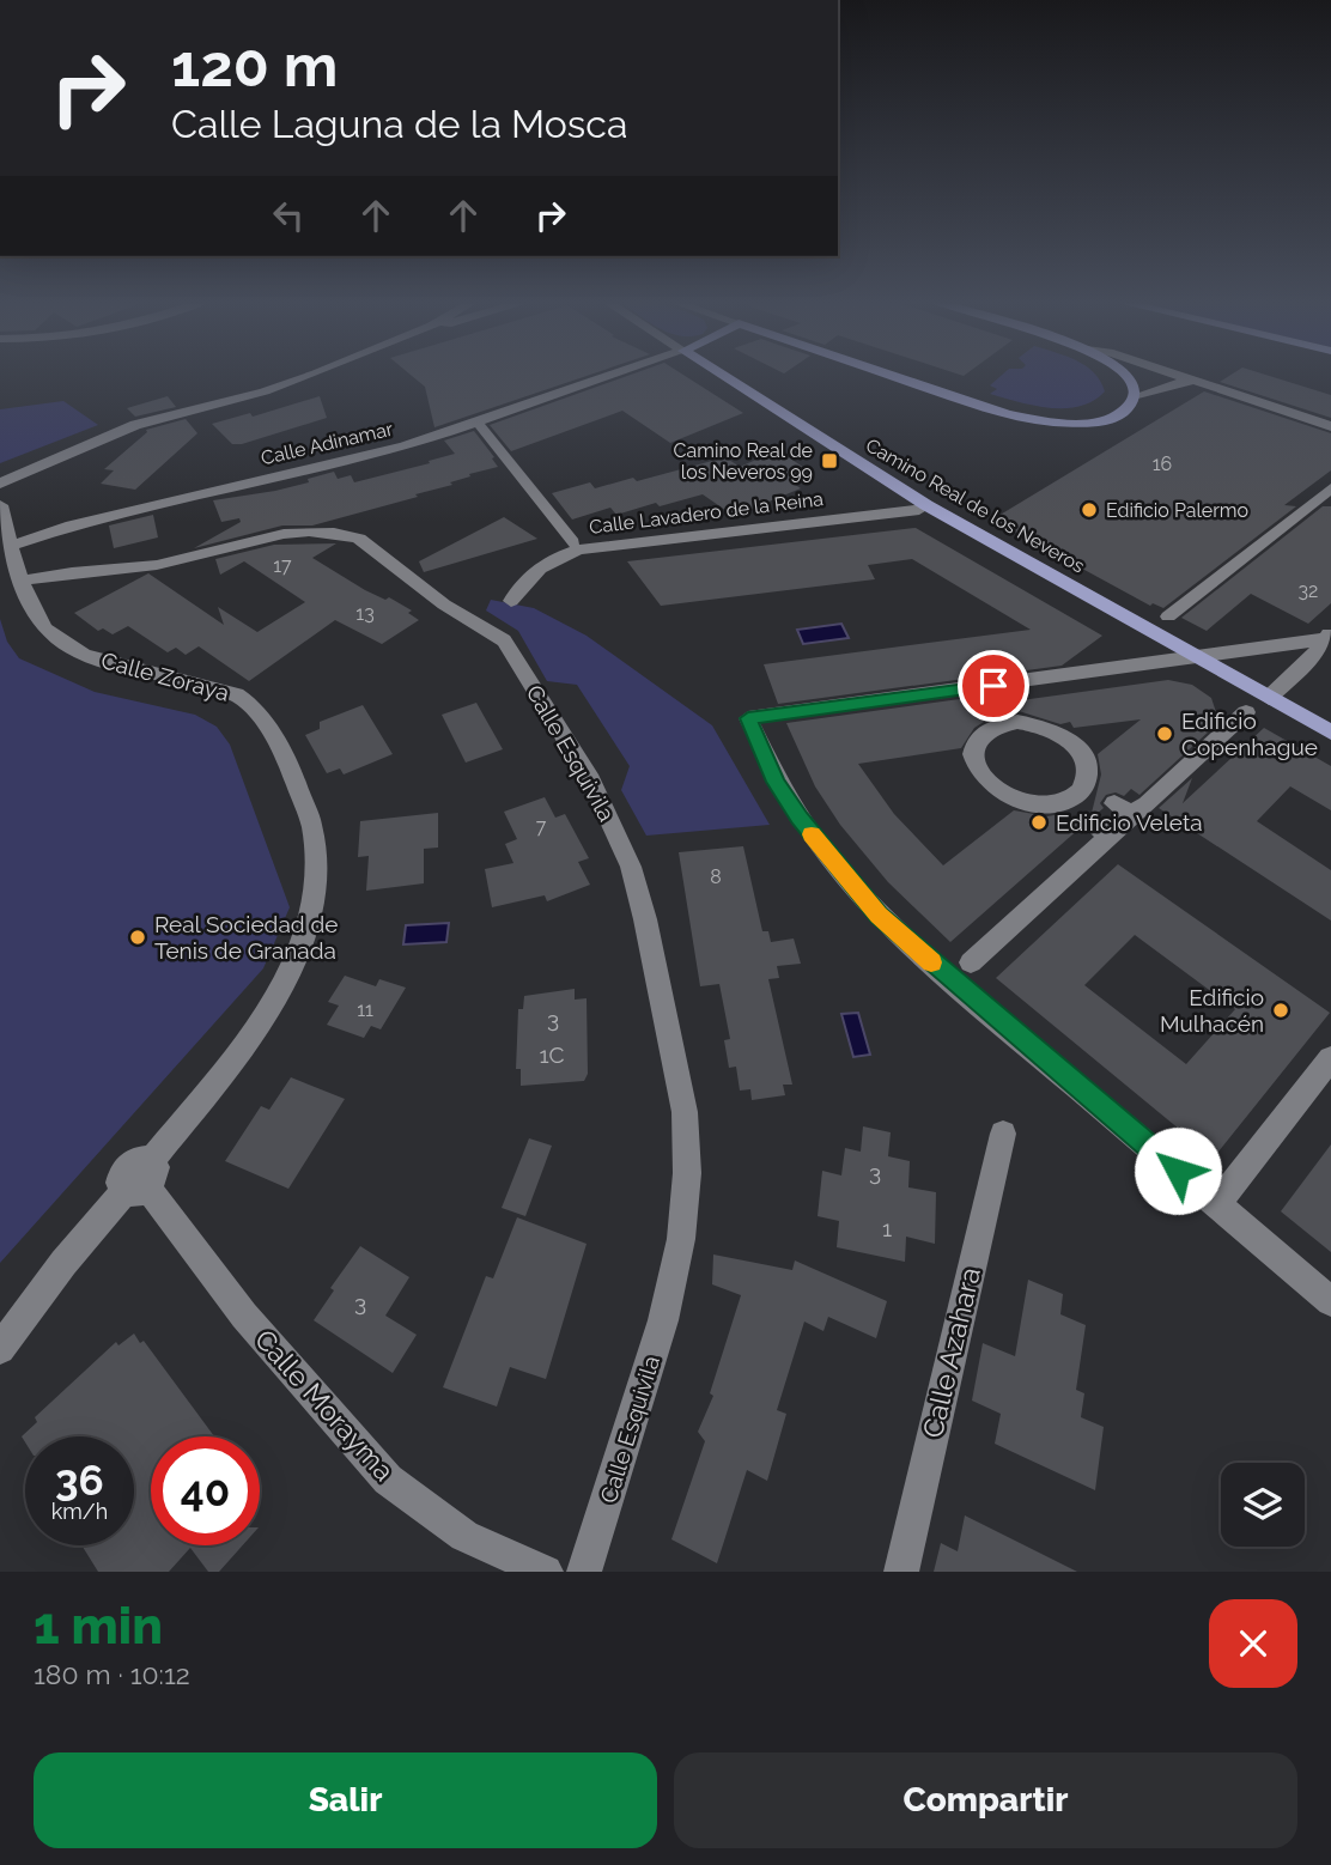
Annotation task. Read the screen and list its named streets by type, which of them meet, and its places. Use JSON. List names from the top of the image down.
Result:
{
  "streets": {
    "main road": ["Camino Real de los Neveros"],
    "street": [
      "Calle Adinamar",
      "Calle Lavadero de la Reina",
      "Calle Zoraya",
      "Calle Esquivila",
      "Calle Azahara",
      "Calle Morayma"
    ]
  },
  "crossings": [
    ["Calle Adinamar", "Calle Zoraya"],
    ["Camino Real de los Neveros", "Calle Lavadero de la Reina"],
    ["Calle Zoraya", "Calle Esquivila"],
    ["Calle Zoraya", "Calle Morayma"]
  ],
  "places": {
    "transit": ["Camino Real de los Neveros 99"],
    "other": [
      "Edificio Palermo",
      "Edificio Copenhague",
      "Edificio Veleta",
      "Real Sociedad de Tenis de Granada",
      "Edificio Mulhacén"
    ]
  },
  "house_numbers": [
    "16",
    "17",
    "32",
    "13",
    "7",
    "8",
    "11",
    "3",
    "1C",
    "3",
    "1",
    "3"
  ],
  "page": {
    "turn": ["120 m", "Calle Laguna de la Mosca"],
    "speed": "36 km/h",
    "limit": "40",
    "heading": ["1 min", "180 m · 10:12"],
    "buttons": ["Salir", "Compartir"]
  }
}
